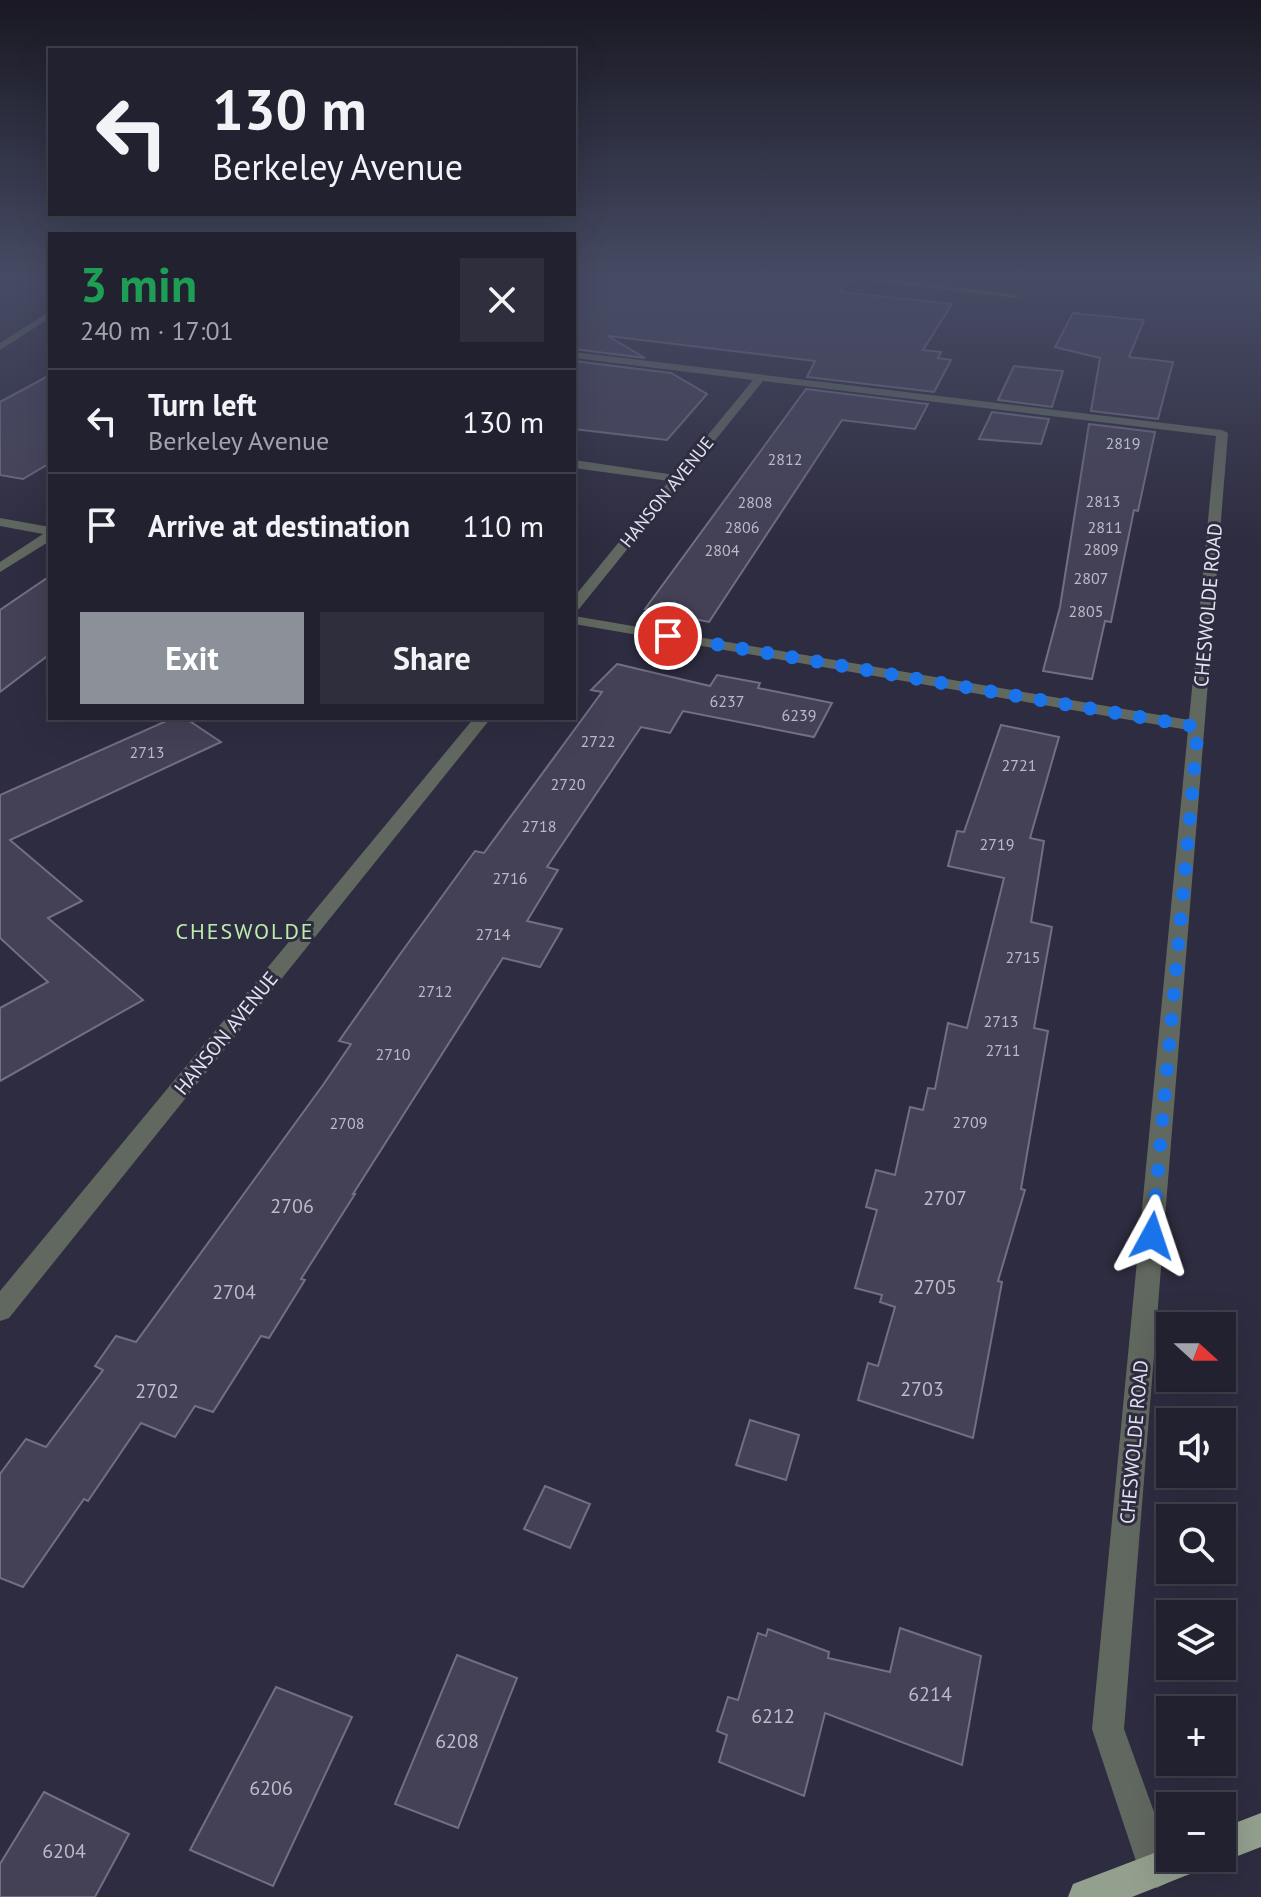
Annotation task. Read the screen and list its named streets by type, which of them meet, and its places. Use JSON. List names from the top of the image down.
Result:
{
  "streets": {
    "street": ["HANSON AVENUE", "CHESWOLDE ROAD"]
  },
  "crossings": [
    ["HANSON AVENUE", "CHESWOLDE ROAD"]
  ],
  "districts": ["CHESWOLDE"],
  "house_numbers": [
    "2819",
    "2812",
    "2813",
    "2808",
    "2806",
    "2811",
    "2809",
    "2804",
    "2807",
    "2805",
    "6237",
    "6239",
    "2722",
    "2713",
    "2721",
    "2720",
    "2718",
    "2719",
    "2716",
    "2714",
    "2715",
    "2712",
    "2713",
    "2711",
    "2710",
    "2709",
    "2708",
    "2707",
    "2706",
    "2705",
    "2704",
    "2703",
    "2702",
    "6214",
    "6212",
    "6208",
    "6206",
    "6204"
  ],
  "north": "right",
  "page": {
    "turn": ["130 m", "Berkeley Avenue"],
    "heading": ["3 min", "240 m · 17:01"],
    "list": [
      {
        "name": "Turn left",
        "note": "Berkeley Avenue",
        "value": "130 m"
      },
      {
        "name": "Arrive at destination",
        "value": "110 m"
      }
    ],
    "buttons": ["Exit", "Share"],
    "map_buttons": ["+", "−"]
  }
}
